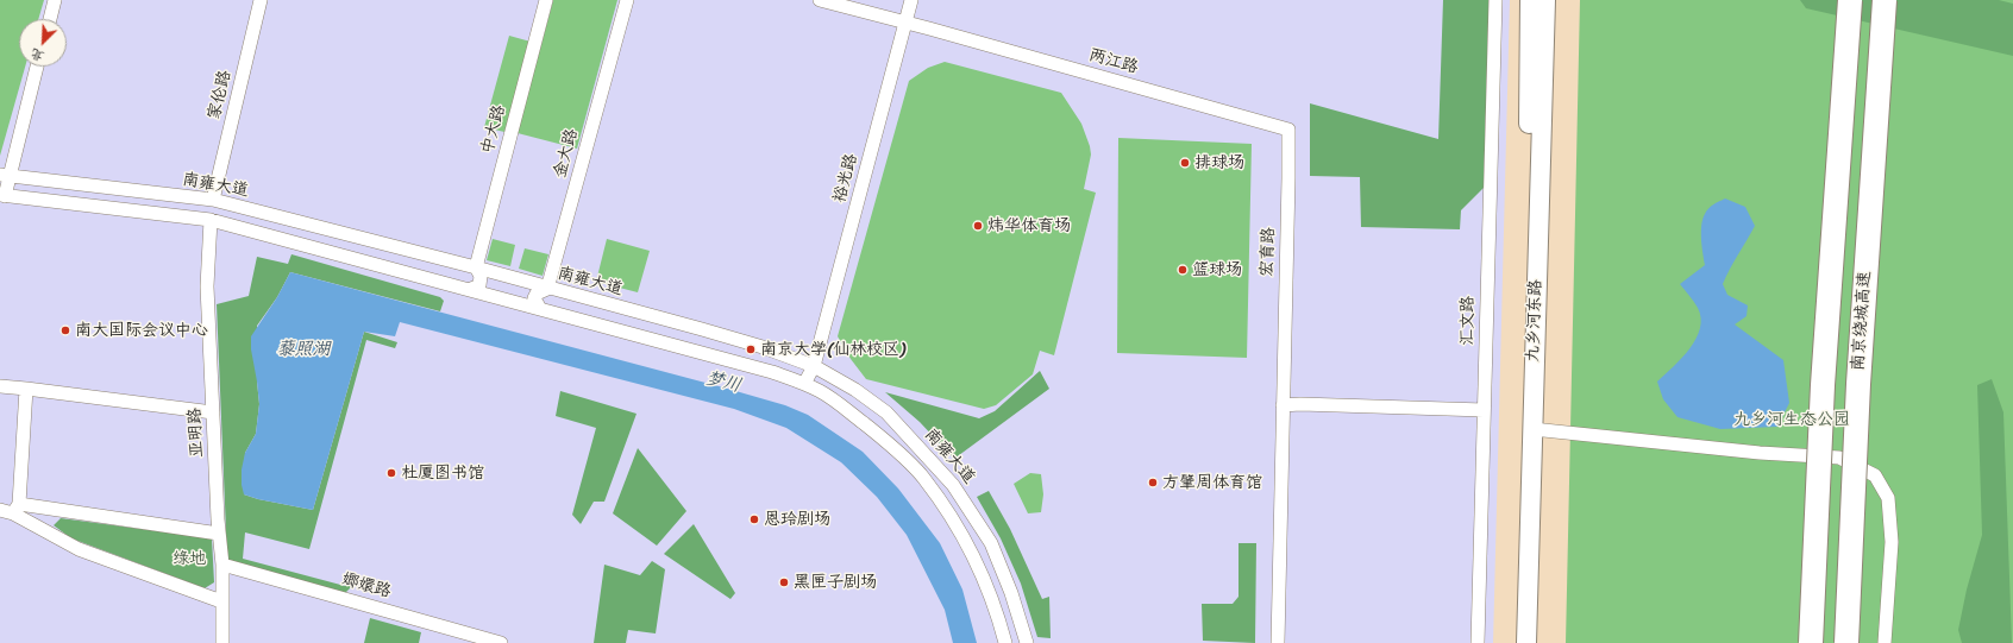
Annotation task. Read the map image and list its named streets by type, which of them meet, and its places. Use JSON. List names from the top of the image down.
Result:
{
  "streets": {
    "highway": ["南京绕城高速"],
    "main road": ["九乡河东路"],
    "street": [
      "两江路",
      "家伦路",
      "中大路",
      "金大路",
      "裕光路",
      "南雍大道",
      "宏育路",
      "汇文路",
      "亚明路",
      "嫏嬛路"
    ]
  },
  "crossings": [
    ["两江路", "裕光路"],
    ["两江路", "宏育路"],
    ["家伦路", "南雍大道"],
    ["中大路", "南雍大道"],
    ["金大路", "南雍大道"],
    ["裕光路", "南雍大道"],
    ["南雍大道", "亚明路"],
    ["亚明路", "嫏嬛路"]
  ],
  "water": ["藜照湖", "梦川"],
  "parks": ["九乡河生态公园", "绿地"],
  "places": [
    "排球场",
    "炜华体育场",
    "篮球场",
    "南大国际会议中心",
    "南京大学(仙林校区)",
    "杜厦图书馆",
    "方肇周体育馆",
    "恩玲剧场",
    "黑匣子剧场"
  ],
  "north": "bottom left"
}
